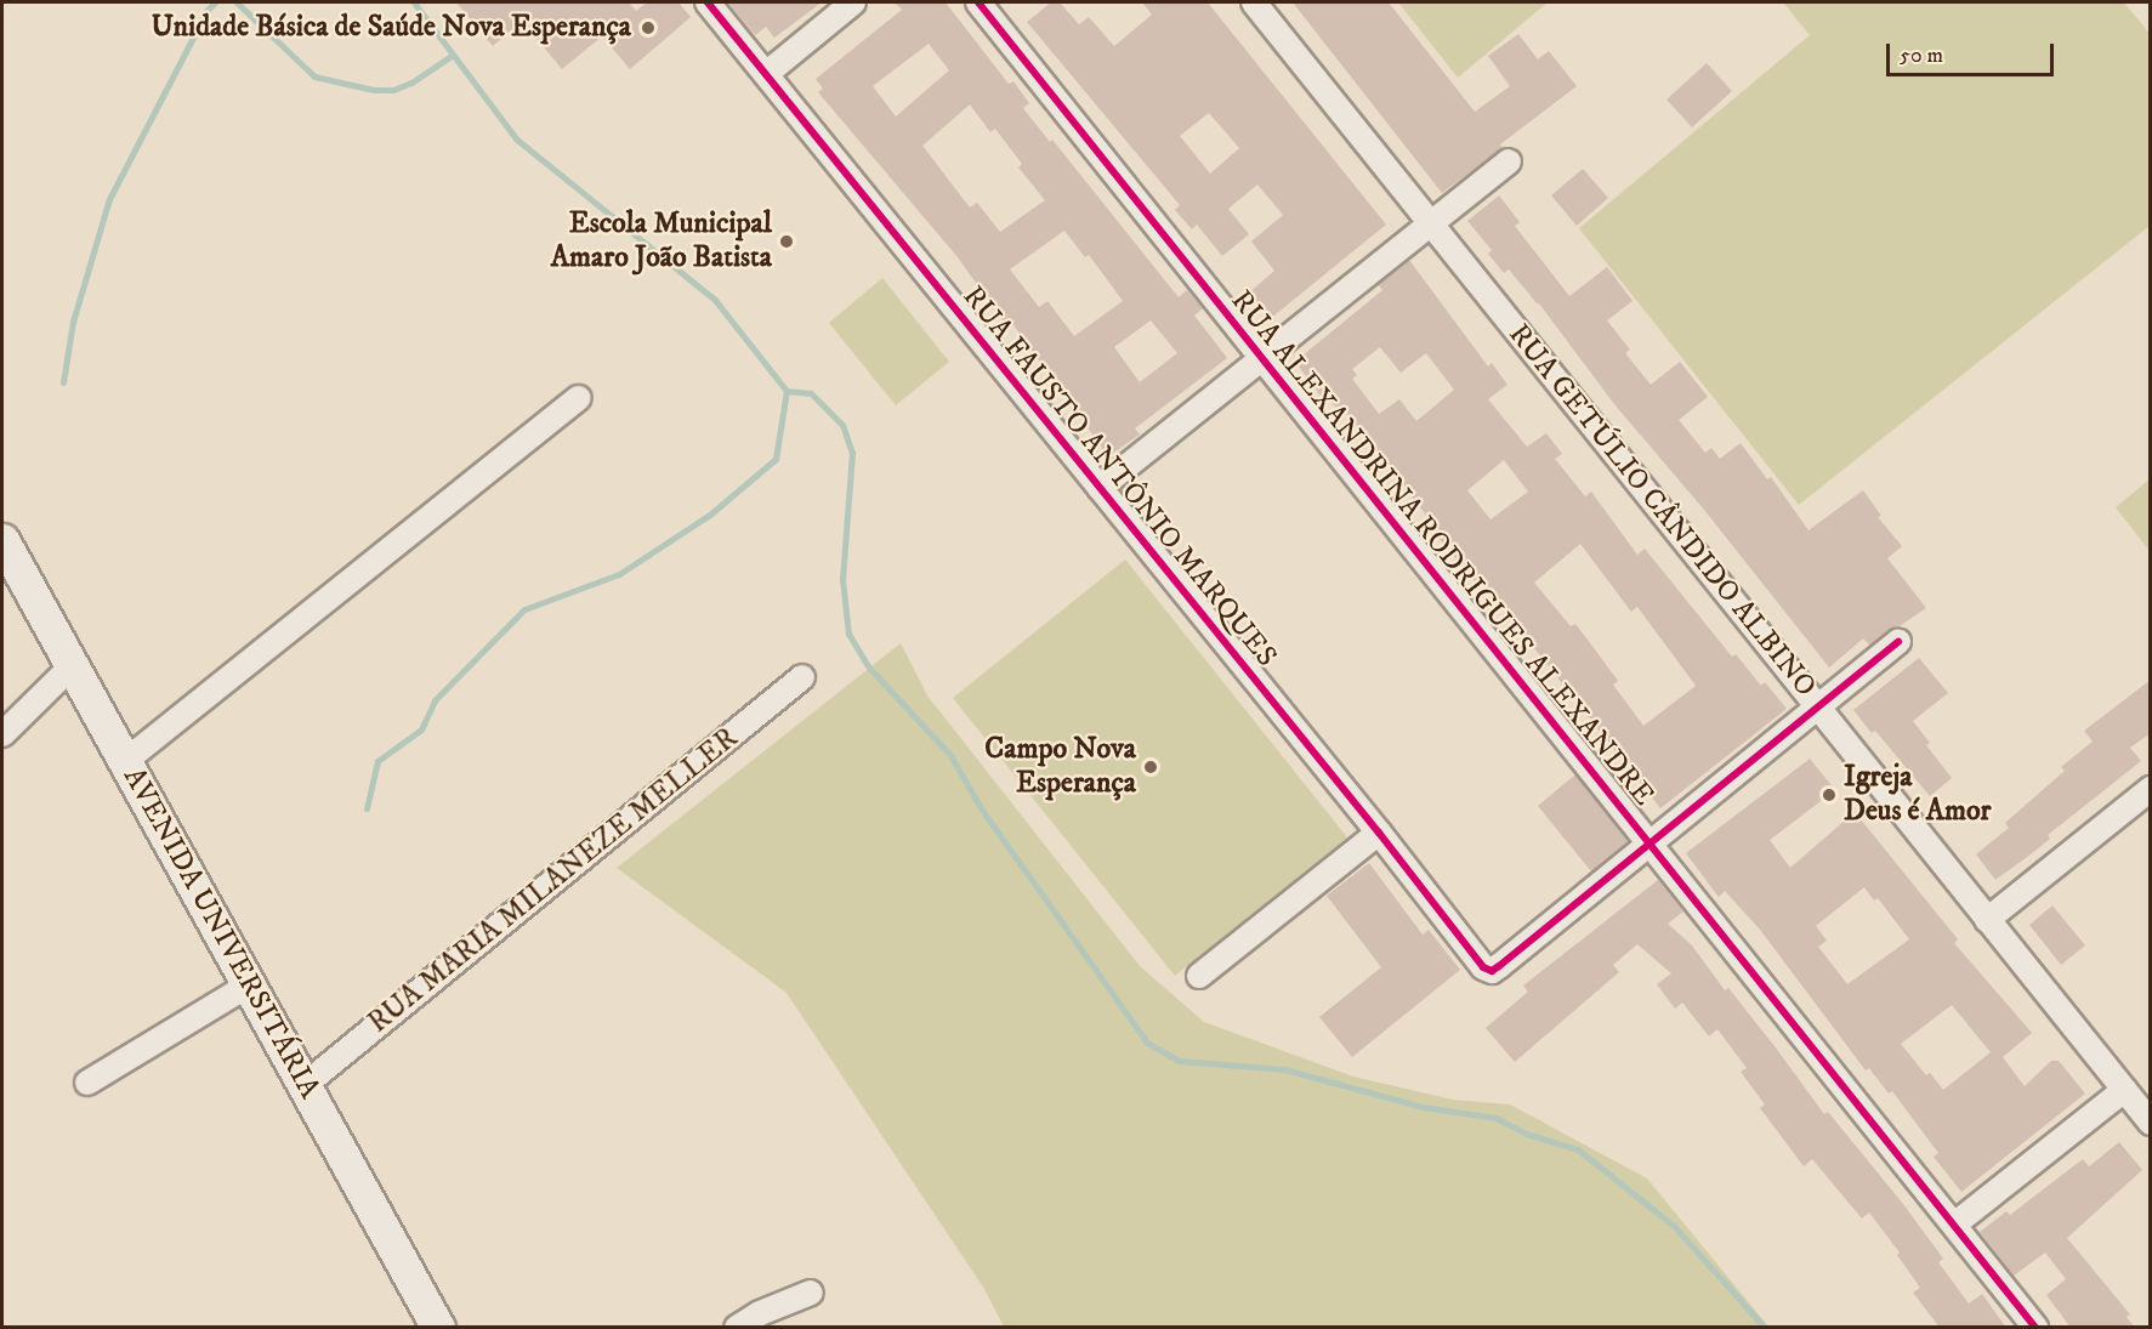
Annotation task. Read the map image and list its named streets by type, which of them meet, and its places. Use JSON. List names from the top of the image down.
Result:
{
  "streets": {
    "main road": ["AVENIDA UNIVERSITÁRIA"],
    "street": [
      "RUA FAUSTO ANTÔNIO MARQUES",
      "RUA GETÚLIO CÂNDIDO ALBINO",
      "RUA ALEXANDRINA RODRIGUES ALEXANDRE",
      "RUA MARIA MILANEZE MELLER"
    ]
  },
  "crossings": [
    ["RUA FAUSTO ANTÔNIO MARQUES", "RUA ALEXANDRINA RODRIGUES ALEXANDRE"],
    ["RUA MARIA MILANEZE MELLER", "AVENIDA UNIVERSITÁRIA"]
  ],
  "places": [
    "Unidade Básica de Saúde Nova Esperança",
    "Escola Municipal Amaro João Batista",
    "Campo Nova Esperança",
    "Igreja Deus é Amor"
  ],
  "scale_bar": "50 m"
}
